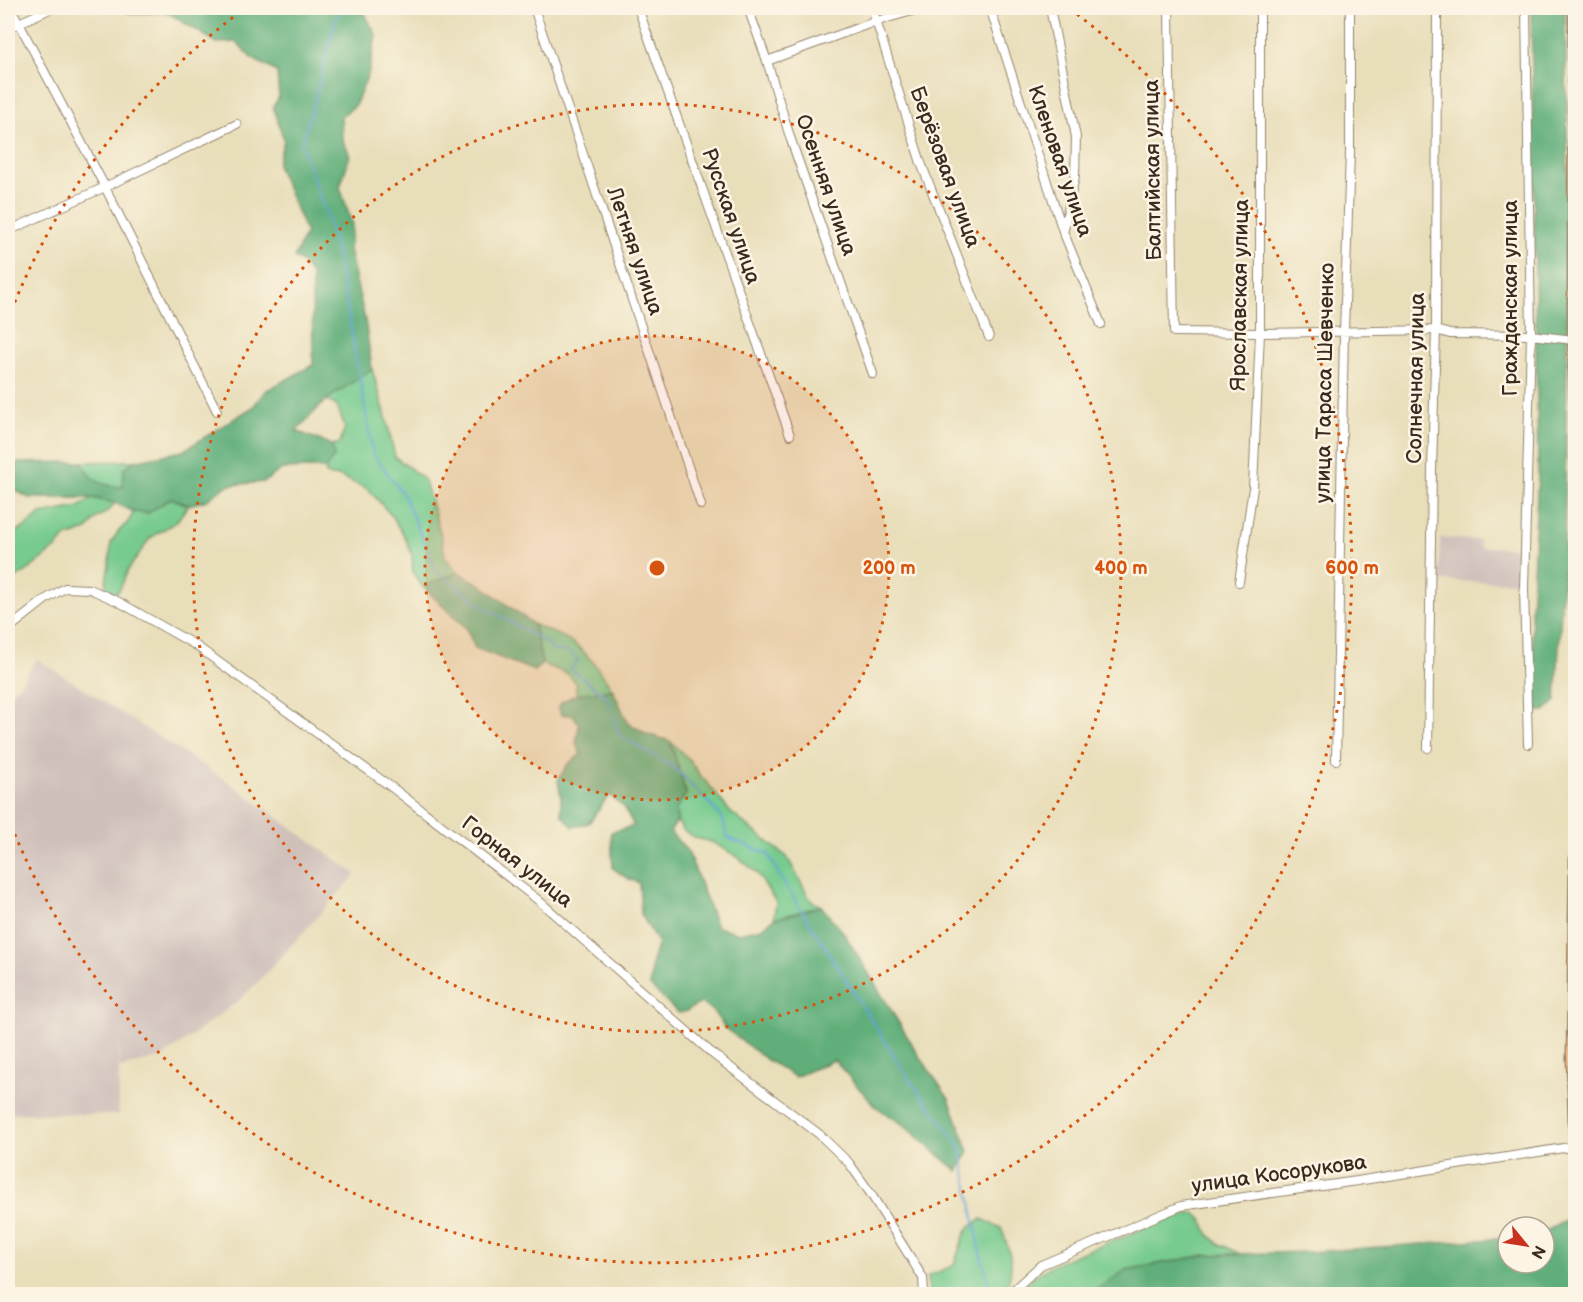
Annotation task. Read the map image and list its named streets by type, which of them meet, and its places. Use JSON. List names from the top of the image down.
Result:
{
  "streets": {
    "street": [
      "Кленовая улица",
      "Берёзовая улица",
      "Балтийская улица",
      "Осенняя улица",
      "Русская улица",
      "Летняя улица",
      "Ярославская улица",
      "Гражданская улица",
      "Солнечная улица",
      "улица Тараса Шевченко",
      "Горная улица",
      "улица Косорукова"
    ]
  },
  "crossings": [
    ["Балтийская улица", "Ярославская улица"]
  ],
  "north": "bottom right",
  "rings": ["200 m", "400 m", "600 m"]
}
